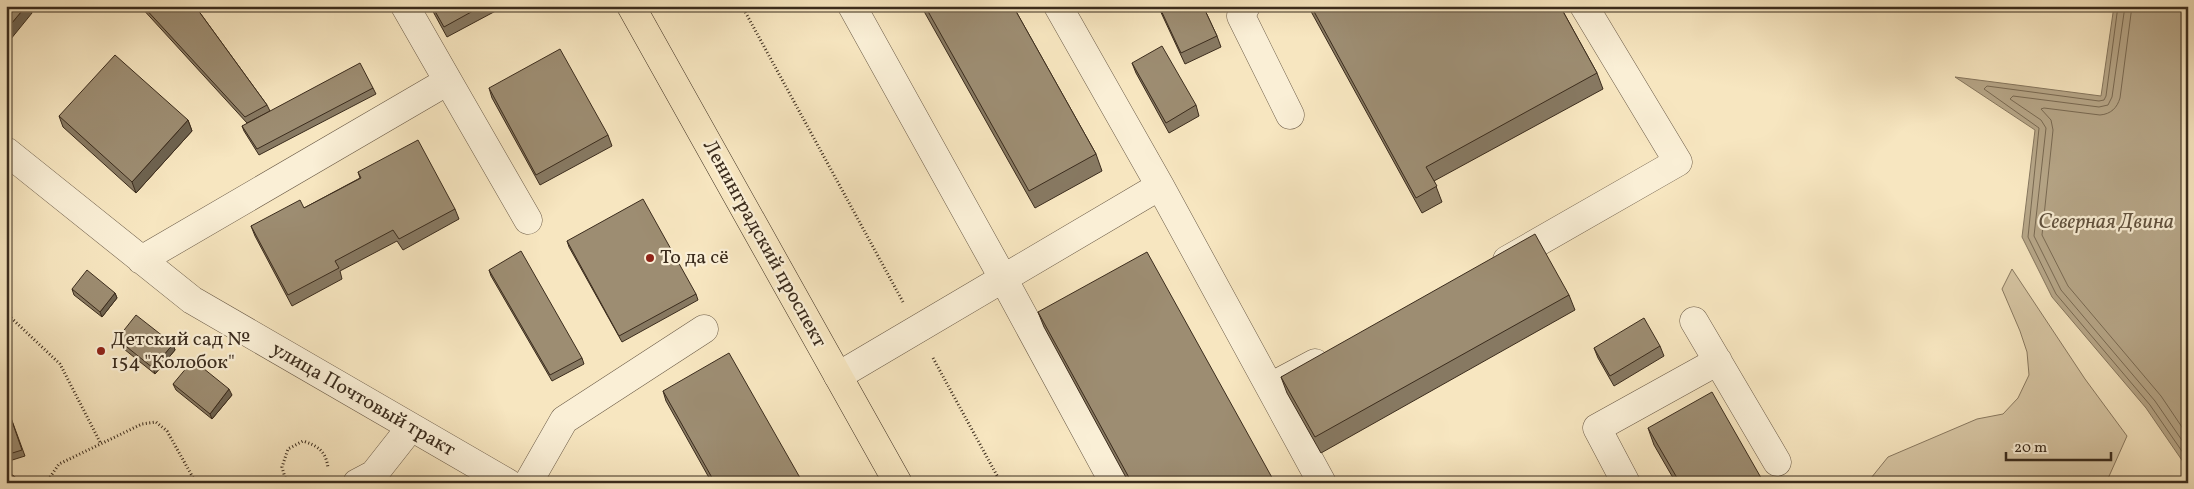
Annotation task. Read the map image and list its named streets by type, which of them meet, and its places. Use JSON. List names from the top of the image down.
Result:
{
  "streets": {
    "main road": ["Ленинградский проспект"],
    "street": ["улица Почтовый тракт"]
  },
  "water": ["Северная Двина"],
  "places": ["То да сё", "Детский сад № 154 \"Колобок\""],
  "scale_bar": "20 m"
}
